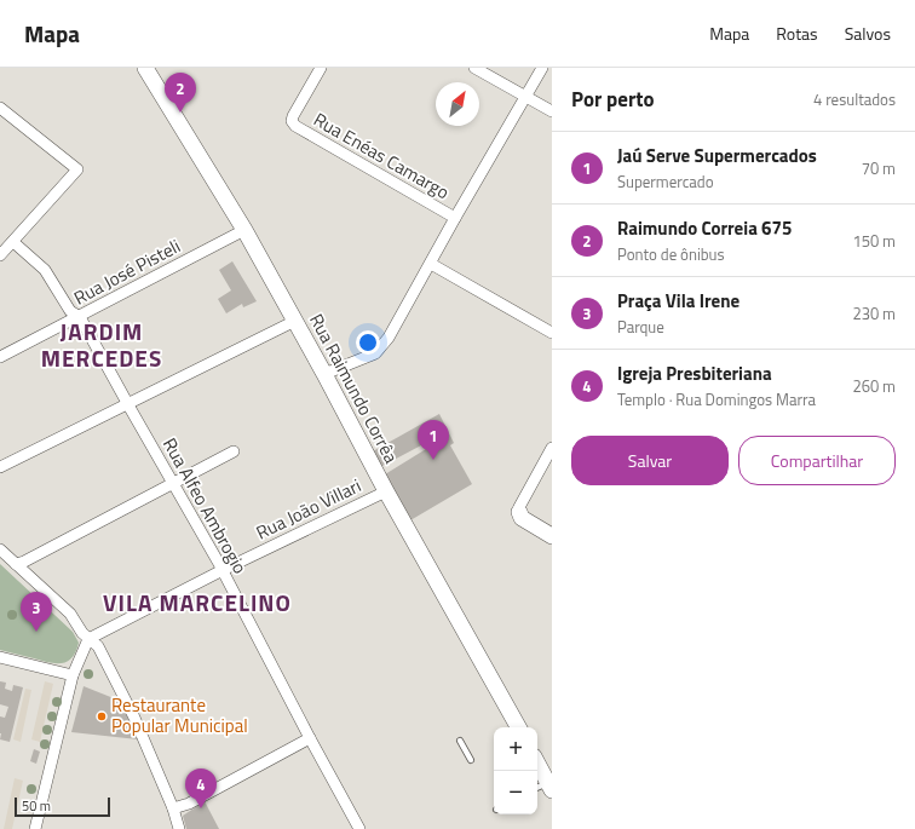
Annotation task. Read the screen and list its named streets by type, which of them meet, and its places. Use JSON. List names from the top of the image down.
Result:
{
  "streets": {
    "main road": ["Rua Raimundo Corrêa"],
    "street": [
      "Rua Enéas Camargo",
      "Rua José Pisteli",
      "Rua Alfeo Ambrogio",
      "Rua João Villari"
    ]
  },
  "crossings": [
    ["Rua José Pisteli", "Rua Raimundo Corrêa"],
    ["Rua José Pisteli", "Rua Alfeo Ambrogio"],
    ["Rua Raimundo Corrêa", "Rua João Villari"],
    ["Rua Alfeo Ambrogio", "Rua João Villari"]
  ],
  "districts": ["JARDIM MERCEDES", "VILA MARCELINO"],
  "places": ["Restaurante Popular Municipal"],
  "scale_bar": "50 m",
  "north": "top right",
  "page": {
    "header": "Mapa",
    "nav": ["Mapa", "Rotas", "Salvos"],
    "heading": ["Por perto", "4 resultados"],
    "pins": [
      "2",
      "1",
      "3",
      "4"
    ],
    "list": [
      {
        "mark": "1",
        "name": "Jaú Serve Supermercados",
        "note": "Supermercado",
        "value": "70 m"
      },
      {
        "mark": "2",
        "name": "Raimundo Correia 675",
        "note": "Ponto de ônibus",
        "value": "150 m"
      },
      {
        "mark": "3",
        "name": "Praça Vila Irene",
        "note": "Parque",
        "value": "230 m"
      },
      {
        "mark": "4",
        "name": "Igreja Presbiteriana",
        "note": "Templo · Rua Domingos Marra",
        "value": "260 m"
      }
    ],
    "buttons": ["Salvar", "Compartilhar"],
    "map_buttons": ["+", "−"],
    "scale": "50 m"
  }
}
